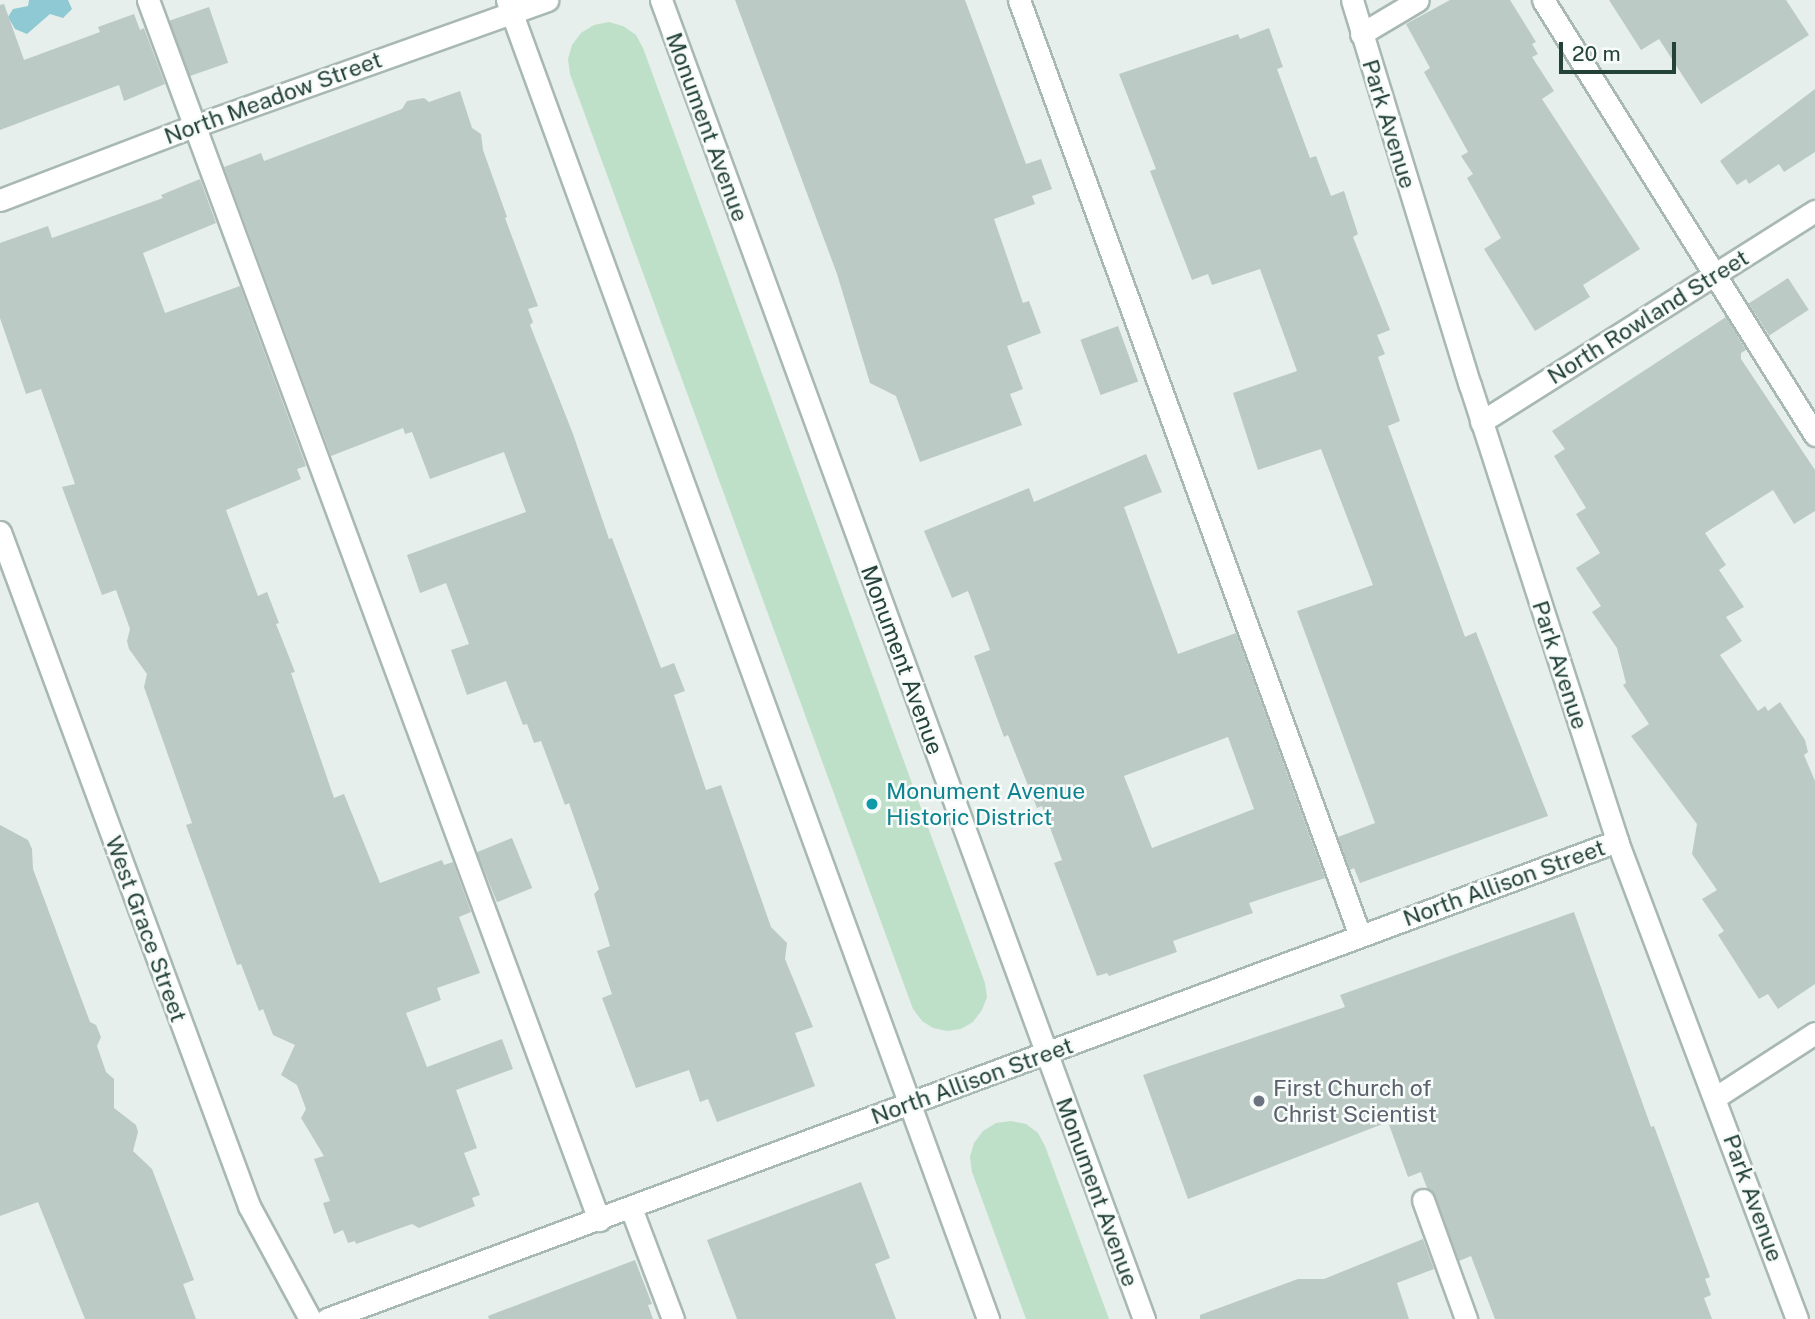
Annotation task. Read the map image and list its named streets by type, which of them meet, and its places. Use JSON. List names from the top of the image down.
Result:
{
  "streets": {
    "street": [
      "North Meadow Street",
      "Park Avenue",
      "Monument Avenue",
      "North Rowland Street",
      "North Allison Street",
      "West Grace Street"
    ]
  },
  "crossings": [
    ["Park Avenue", "North Rowland Street"],
    ["Park Avenue", "North Allison Street"],
    ["Monument Avenue", "North Allison Street"]
  ],
  "places": ["Monument Avenue Historic District", "First Church of Christ Scientist"],
  "scale_bar": "20 m"
}
